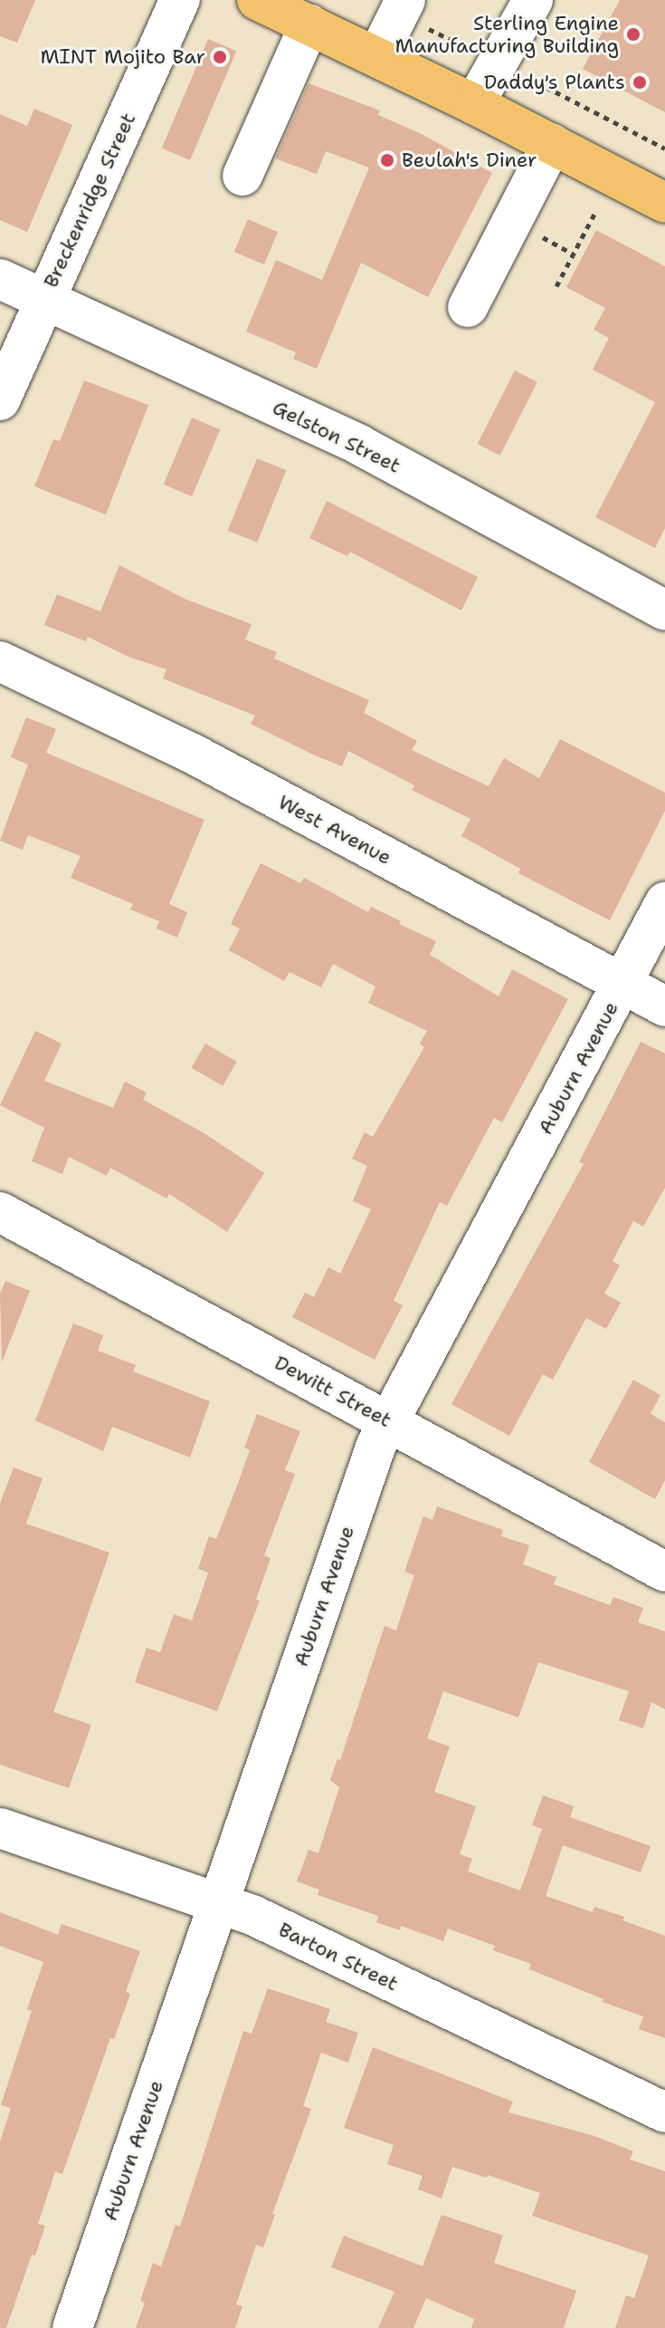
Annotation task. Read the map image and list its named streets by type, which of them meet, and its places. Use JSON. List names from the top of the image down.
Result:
{
  "streets": {
    "street": [
      "Breckenridge Street",
      "Gelston Street",
      "West Avenue",
      "Auburn Avenue",
      "Dewitt Street",
      "Barton Street"
    ]
  },
  "crossings": [
    ["Breckenridge Street", "Gelston Street"],
    ["West Avenue", "Auburn Avenue"],
    ["Auburn Avenue", "Dewitt Street"],
    ["Auburn Avenue", "Barton Street"]
  ],
  "places": [
    "Sterling Engine Manufacturing Building",
    "MINT Mojito Bar",
    "Daddy's Plants",
    "Beulah's Diner"
  ]
}
